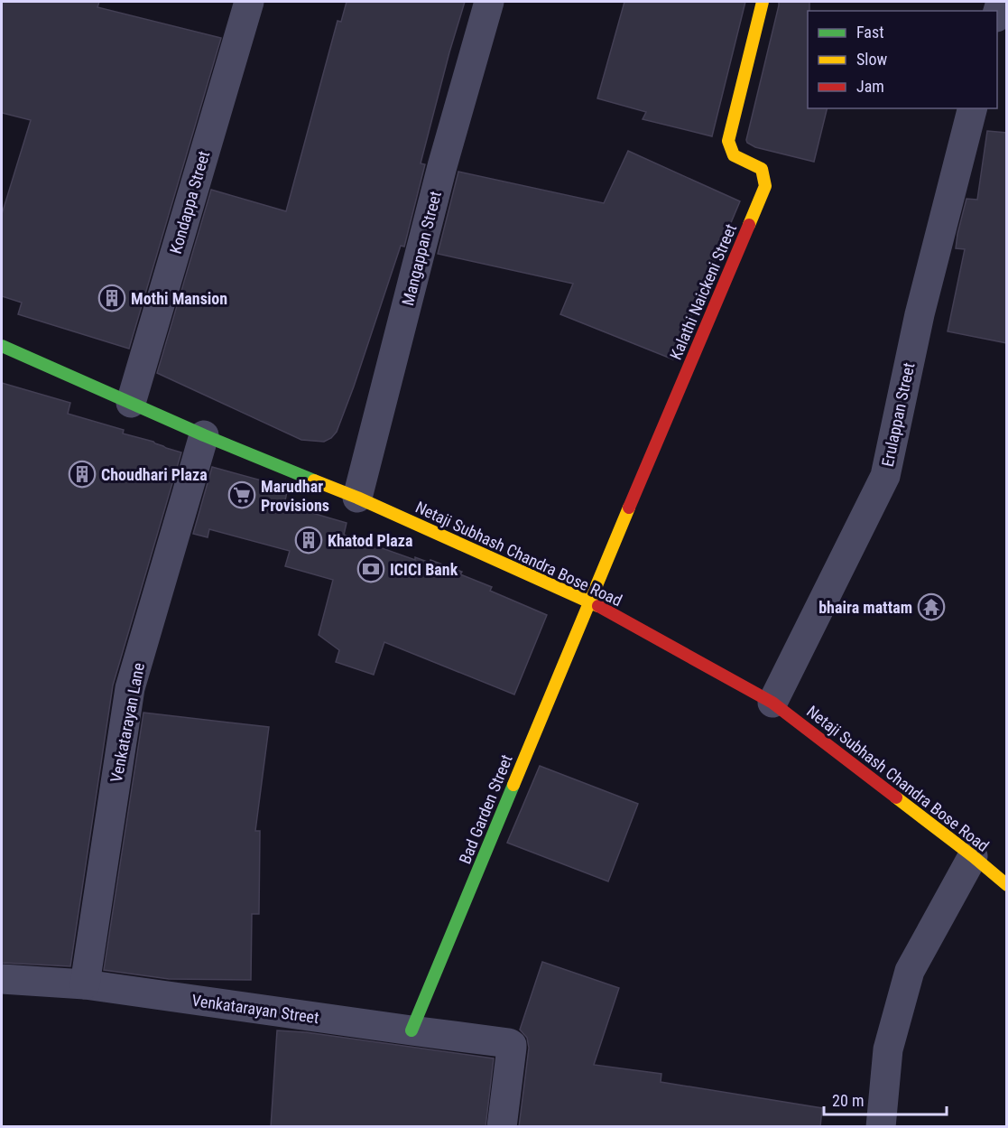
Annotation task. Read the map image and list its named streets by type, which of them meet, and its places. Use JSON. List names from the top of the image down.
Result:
{
  "streets": {
    "street": [
      "Kondappa Street",
      "Mangappan Street",
      "Kalathi Naickeni Street",
      "Erulappan Street",
      "Netaji Subhash Chandra Bose Road",
      "Venkatarayan Lane",
      "Bad Garden Street",
      "Venkatarayan Street"
    ]
  },
  "crossings": [
    ["Kondappa Street", "Netaji Subhash Chandra Bose Road"],
    ["Mangappan Street", "Netaji Subhash Chandra Bose Road"],
    ["Kalathi Naickeni Street", "Netaji Subhash Chandra Bose Road"],
    ["Kalathi Naickeni Street", "Bad Garden Street"],
    ["Erulappan Street", "Netaji Subhash Chandra Bose Road"],
    ["Netaji Subhash Chandra Bose Road", "Venkatarayan Lane"],
    ["Netaji Subhash Chandra Bose Road", "Bad Garden Street"],
    ["Venkatarayan Lane", "Venkatarayan Street"],
    ["Bad Garden Street", "Venkatarayan Street"]
  ],
  "places": {
    "building": ["Mothi Mansion", "Choudhari Plaza", "Khatod Plaza"],
    "supermarket": ["Marudhar Provisions"],
    "bank": ["ICICI Bank"],
    "temple": ["bhaira mattam"]
  },
  "legend": ["Fast", "Slow", "Jam"],
  "scale_bar": "20 m"
}
